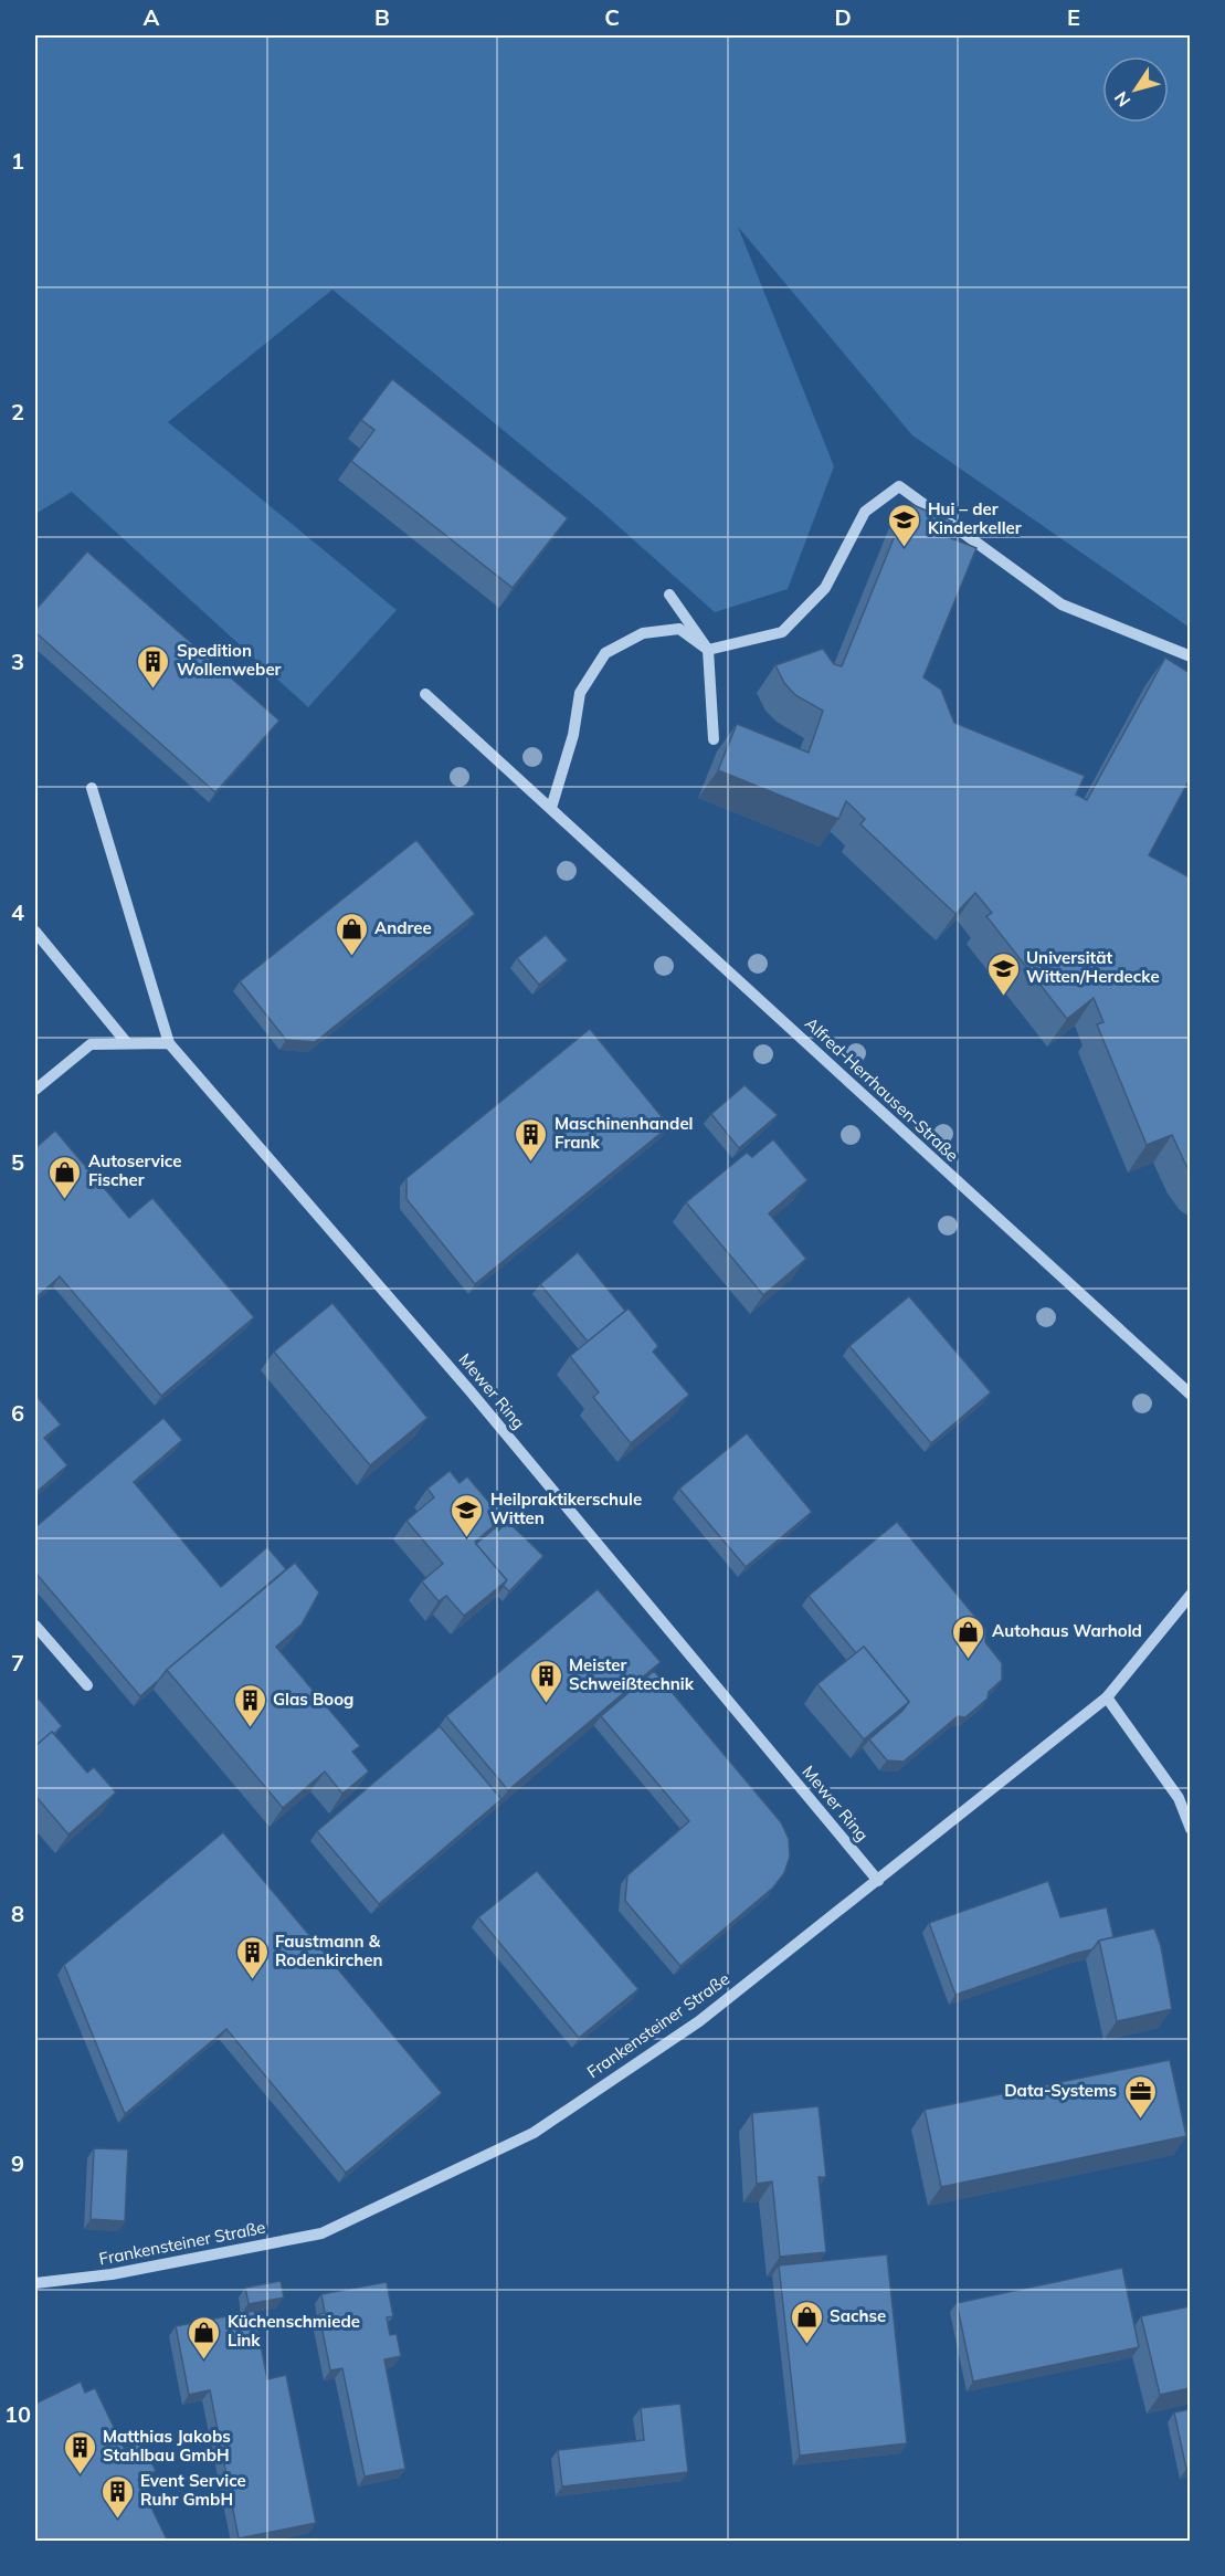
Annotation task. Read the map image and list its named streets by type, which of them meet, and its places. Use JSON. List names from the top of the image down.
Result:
{
  "streets": {
    "street": ["Alfred-Herrhausen-Straße", "Mewer Ring", "Frankensteiner Straße"]
  },
  "crossings": [
    ["Mewer Ring", "Frankensteiner Straße"]
  ],
  "places": {
    "school or university": ["Hui – der Kinderkeller", "Universität Witten/Herdecke", "Heilpraktikerschule Witten"],
    "building": [
      "Spedition Wollenweber",
      "Maschinenhandel Frank",
      "Meister Schweißtechnik",
      "Glas Boog",
      "Faustmann & Rodenkirchen",
      "Matthias Jakobs Stahlbau GmbH",
      "Event Service Ruhr GmbH"
    ],
    "shop": [
      "Andree",
      "Autoservice Fischer",
      "Autohaus Warhold",
      "Sachse",
      "Küchenschmiede Link"
    ],
    "office": ["Data-Systems"]
  },
  "north": "bottom left",
  "grid": {
    "columns": [
      "A",
      "B",
      "C",
      "D",
      "E"
    ],
    "rows": [
      "1",
      "2",
      "3",
      "4",
      "5",
      "6",
      "7",
      "8",
      "9",
      "10"
    ]
  }
}
